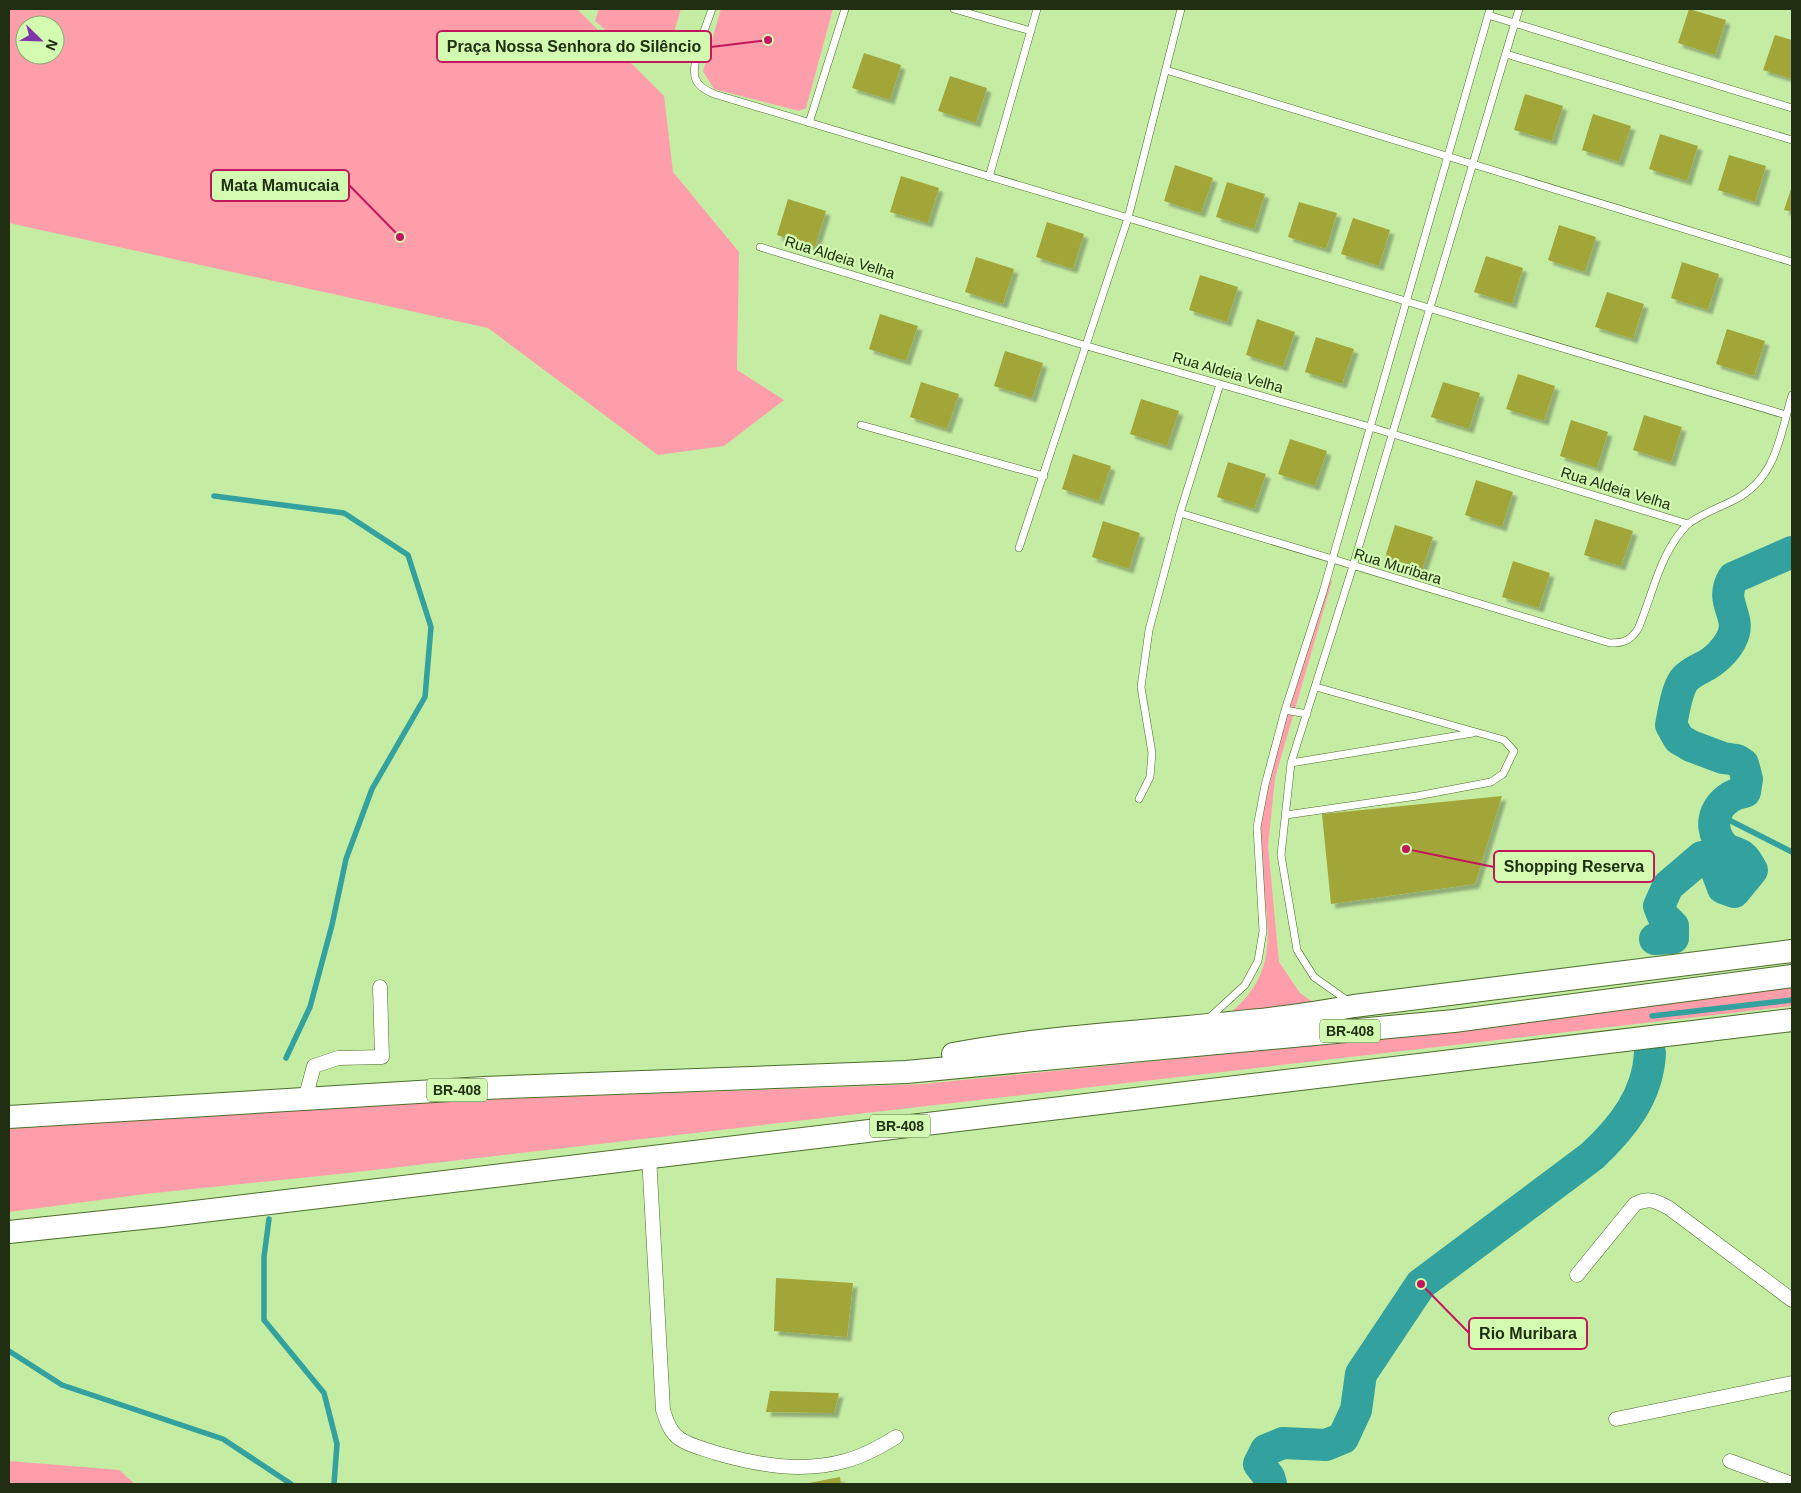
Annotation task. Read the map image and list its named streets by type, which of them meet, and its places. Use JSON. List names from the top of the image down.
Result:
{
  "streets": {
    "highway": ["BR-408"],
    "lane": ["Rua Aldeia Velha", "Rua Muribara"]
  },
  "crossings": [
    ["Rua Aldeia Velha", "Rua Muribara"]
  ],
  "places": [
    "Praça Nossa Senhora do Silêncio",
    "Mata Mamucaia",
    "Shopping Reserva",
    "Rio Muribara"
  ],
  "north": "bottom right"
}
